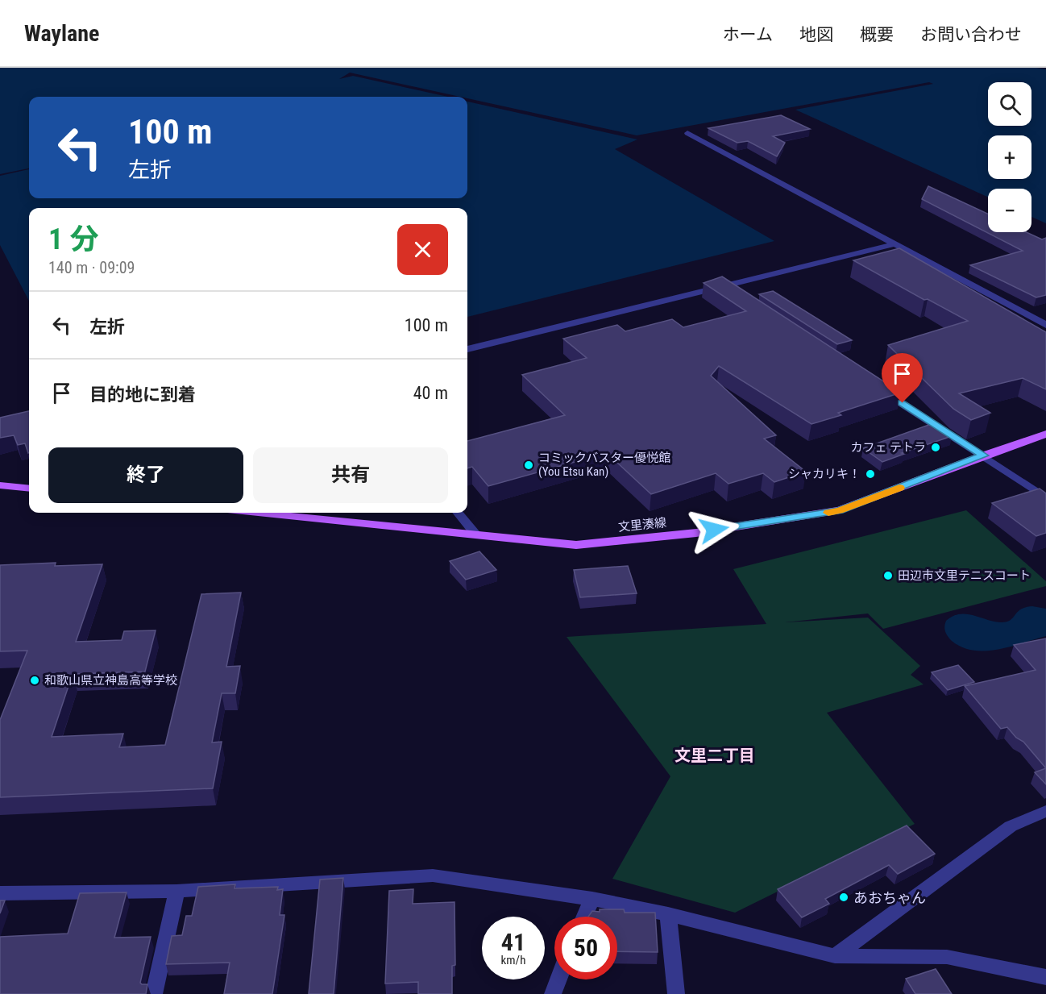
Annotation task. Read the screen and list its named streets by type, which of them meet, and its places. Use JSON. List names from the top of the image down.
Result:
{
  "streets": {
    "main road": ["文里湊線"]
  },
  "districts": ["文里二丁目"],
  "places": [
    "カフェ テトラ",
    "コミックバスター優悦館 (You Etsu Kan)",
    "シャカリキ！",
    "田辺市文里テニスコート",
    "和歌山県立神島高等学校",
    "あおちゃん"
  ],
  "page": {
    "header": "Waylane",
    "nav": [
      "ホーム",
      "地図",
      "概要",
      "お問い合わせ"
    ],
    "map_buttons": ["+", "−"],
    "turn": ["100 m", "左折"],
    "heading": ["1 分", "140 m · 09:09"],
    "list": [
      {
        "name": "左折",
        "value": "100 m"
      },
      {
        "name": "目的地に到着",
        "value": "40 m"
      }
    ],
    "buttons": ["終了", "共有"],
    "speed": "41 km/h",
    "limit": "50"
  }
}
